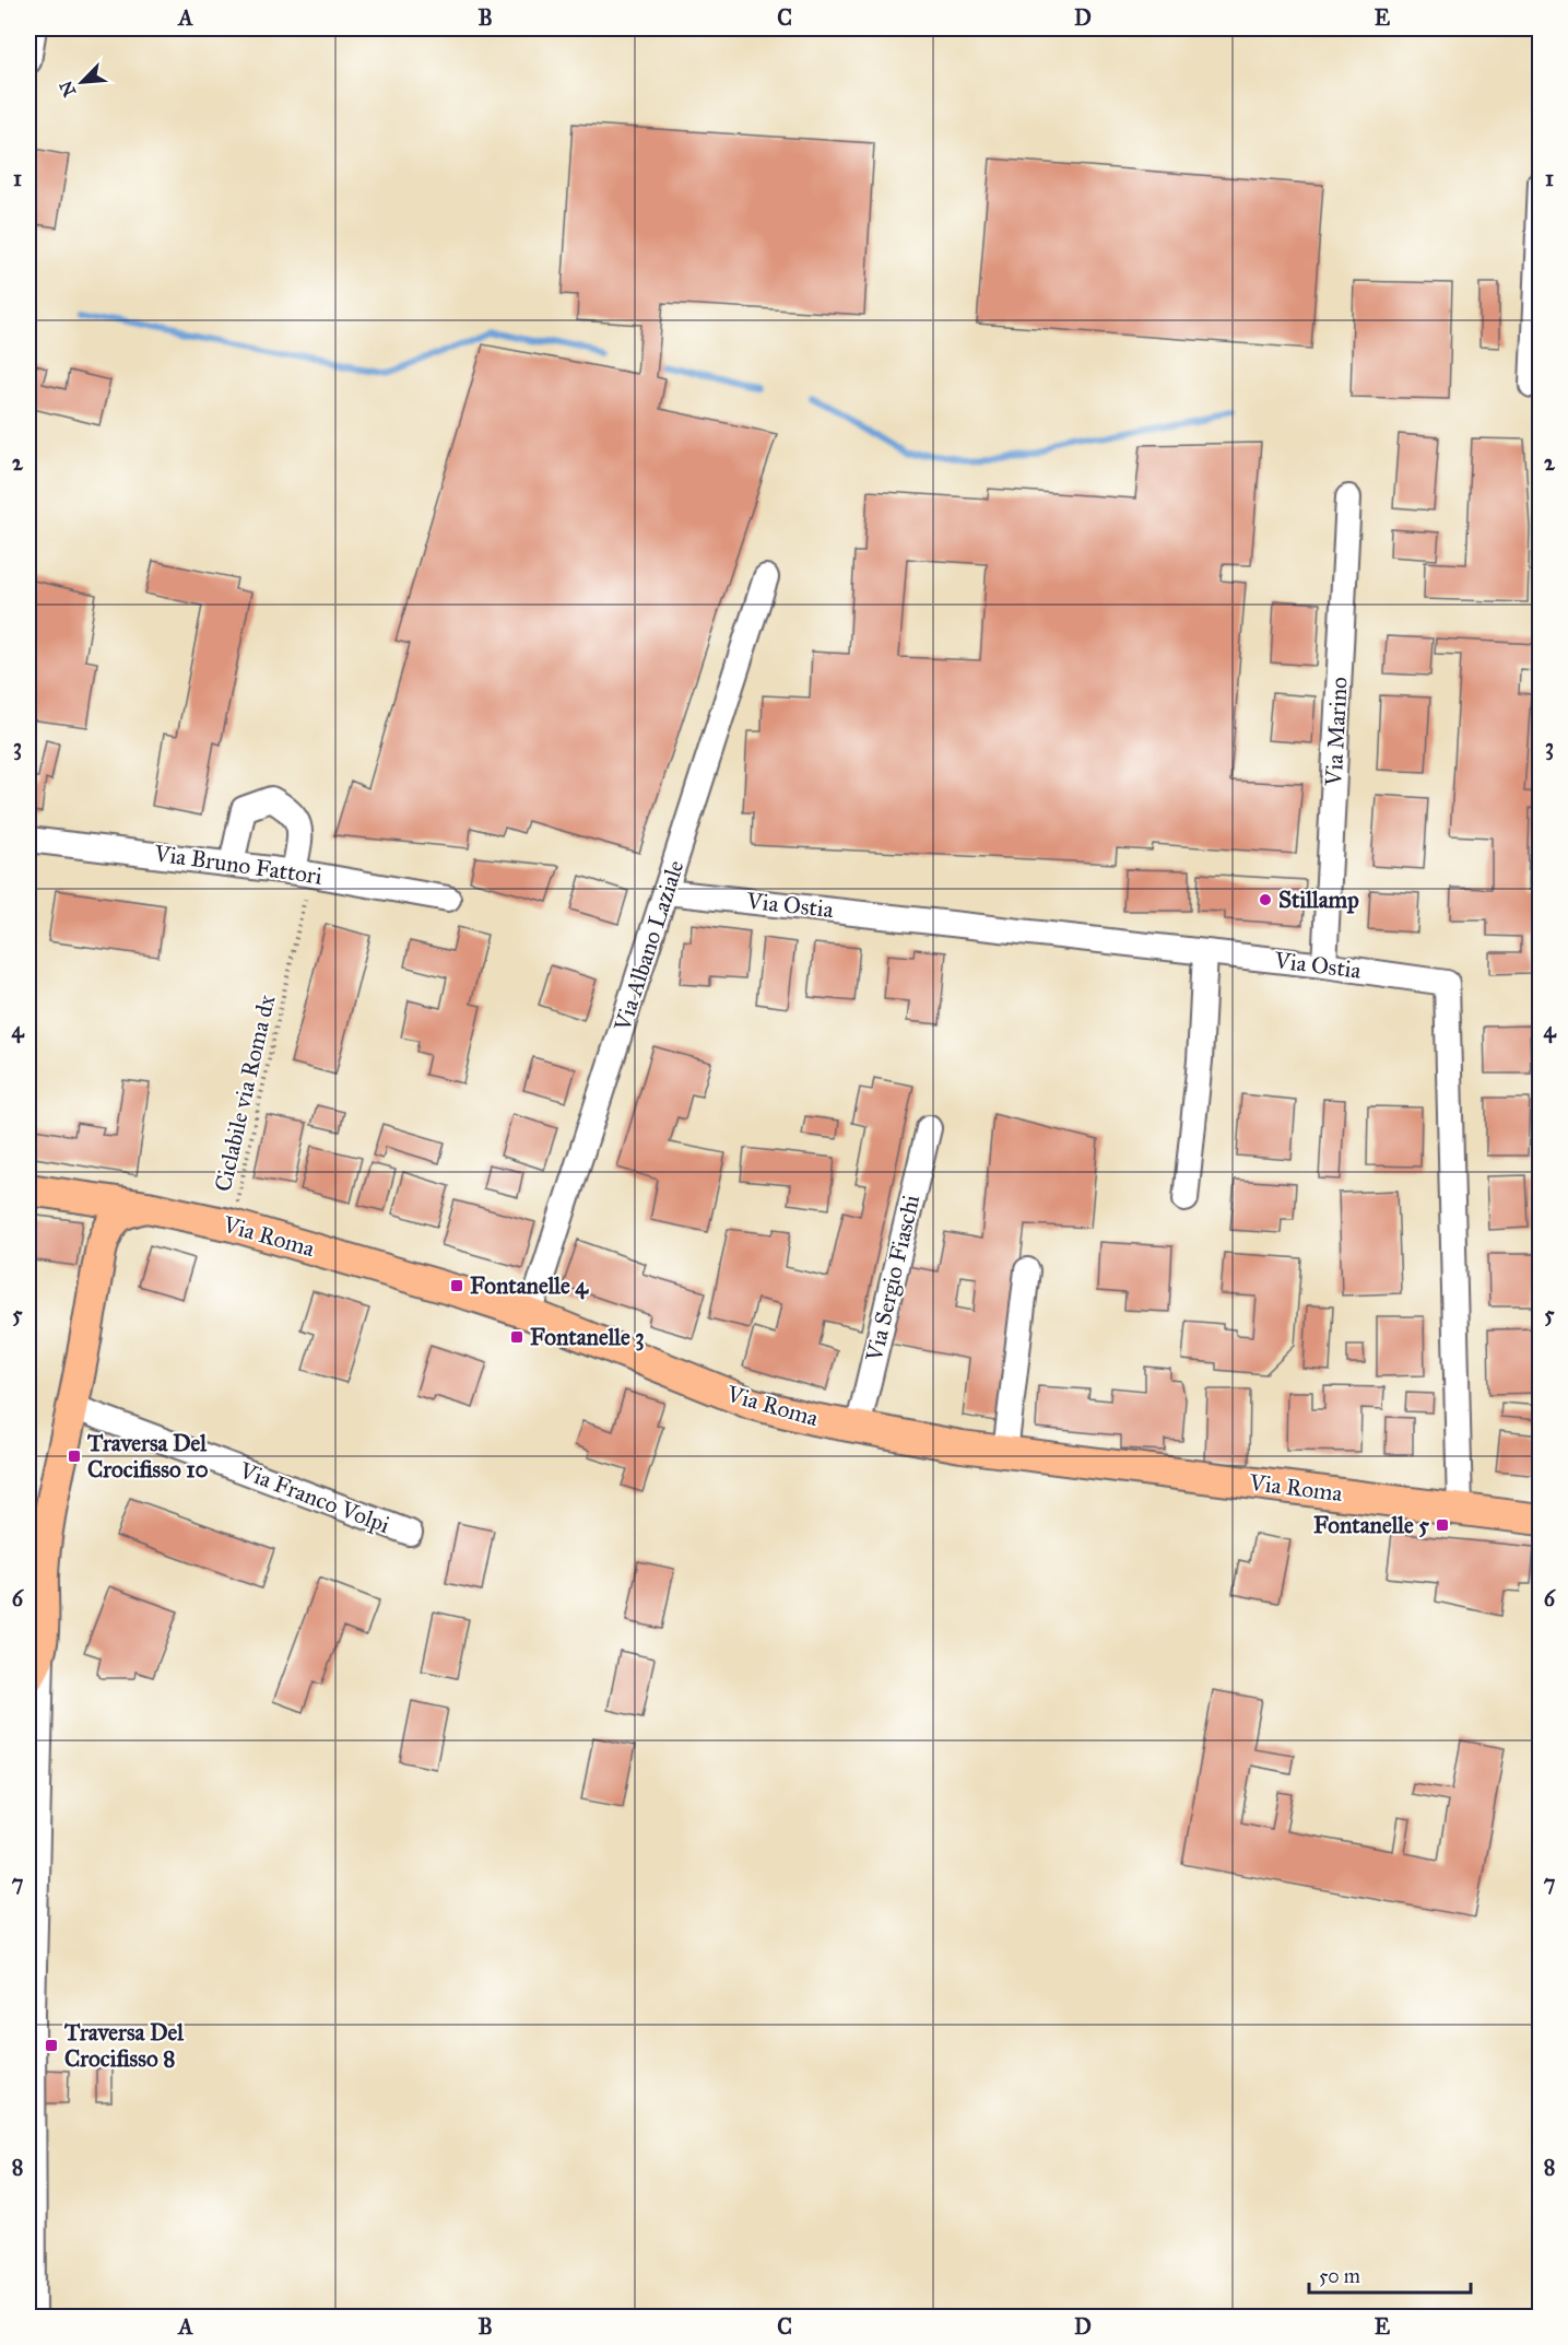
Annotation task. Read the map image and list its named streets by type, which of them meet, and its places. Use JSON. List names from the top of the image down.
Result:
{
  "streets": {
    "main road": ["Via Roma"],
    "street": [
      "Via Marino",
      "Via Bruno Fattori",
      "Via Ostia",
      "Via Albano Laziale",
      "Via Sergio Fiaschi",
      "Via Franco Volpi"
    ],
    "path": ["Ciclabile via Roma dx"]
  },
  "crossings": [
    ["Via Marino", "Via Ostia"],
    ["Via Ostia", "Via Albano Laziale"],
    ["Via Ostia", "Via Roma"],
    ["Via Albano Laziale", "Via Roma"],
    ["Via Roma", "Via Sergio Fiaschi"]
  ],
  "places": {
    "other": ["Stillamp"],
    "transit": [
      "Fontanelle 4",
      "Fontanelle 3",
      "Traversa Del Crocifisso 10",
      "Fontanelle 5",
      "Traversa Del Crocifisso 8"
    ]
  },
  "scale_bar": "50 m",
  "north": "bottom left",
  "grid": {
    "columns": [
      "A",
      "B",
      "C",
      "D",
      "E"
    ],
    "rows": [
      "1",
      "2",
      "3",
      "4",
      "5",
      "6",
      "7",
      "8"
    ]
  }
}
